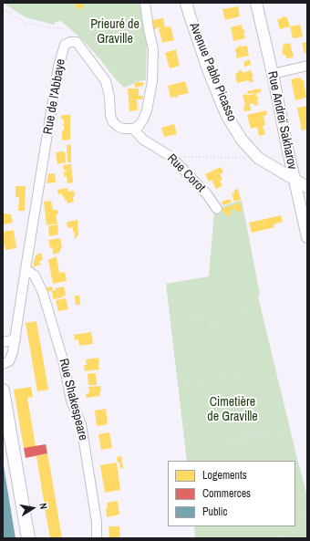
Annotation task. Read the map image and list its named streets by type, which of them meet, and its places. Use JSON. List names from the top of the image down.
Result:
{
  "streets": {
    "street": [
      "Avenue Pablo Picasso",
      "Rue de l'Abbaye",
      "Rue Andreï Sakharov",
      "Rue Corot",
      "Rue Shakespeare"
    ]
  },
  "crossings": [
    ["Avenue Pablo Picasso", "Rue Andreï Sakharov"],
    ["Rue de l'Abbaye", "Rue Corot"],
    ["Rue de l'Abbaye", "Rue Shakespeare"]
  ],
  "parks": ["Prieuré de Graville", "Cimetière de Graville"],
  "legend": ["Logements", "Commerces", "Public"],
  "north": "right"
}
